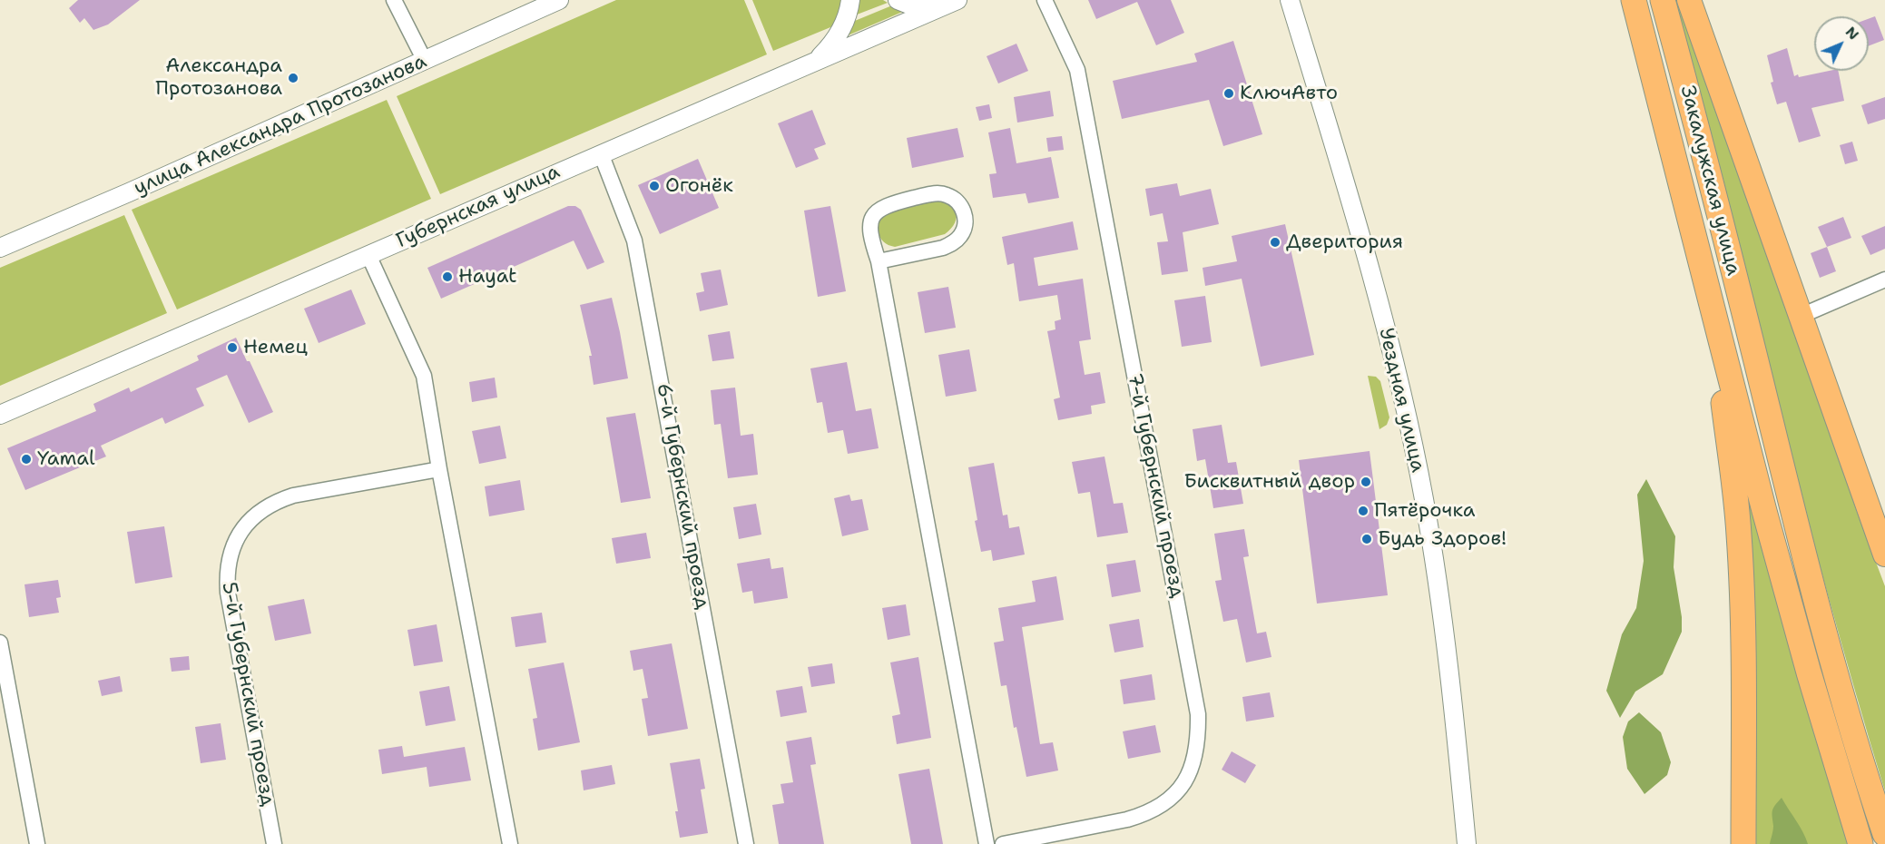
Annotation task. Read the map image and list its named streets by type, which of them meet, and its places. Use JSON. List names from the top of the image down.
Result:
{
  "streets": {
    "highway": ["Закалужская улица"],
    "street": [
      "улица Александра Протозанова",
      "Губернская улица",
      "Уездная улица",
      "7-й Губернский проезд",
      "6-й Губернский проезд",
      "5-й Губернский проезд"
    ]
  },
  "crossings": [
    ["Губернская улица", "6-й Губернский проезд"]
  ],
  "places": [
    "Александра Протозанова",
    "КлючАвто",
    "Огонёк",
    "Дверитория",
    "Hayat",
    "Немец",
    "Yamal",
    "Бисквитный двор",
    "Пятёрочка",
    "Будь Здоров!"
  ],
  "north": "top right"
}
